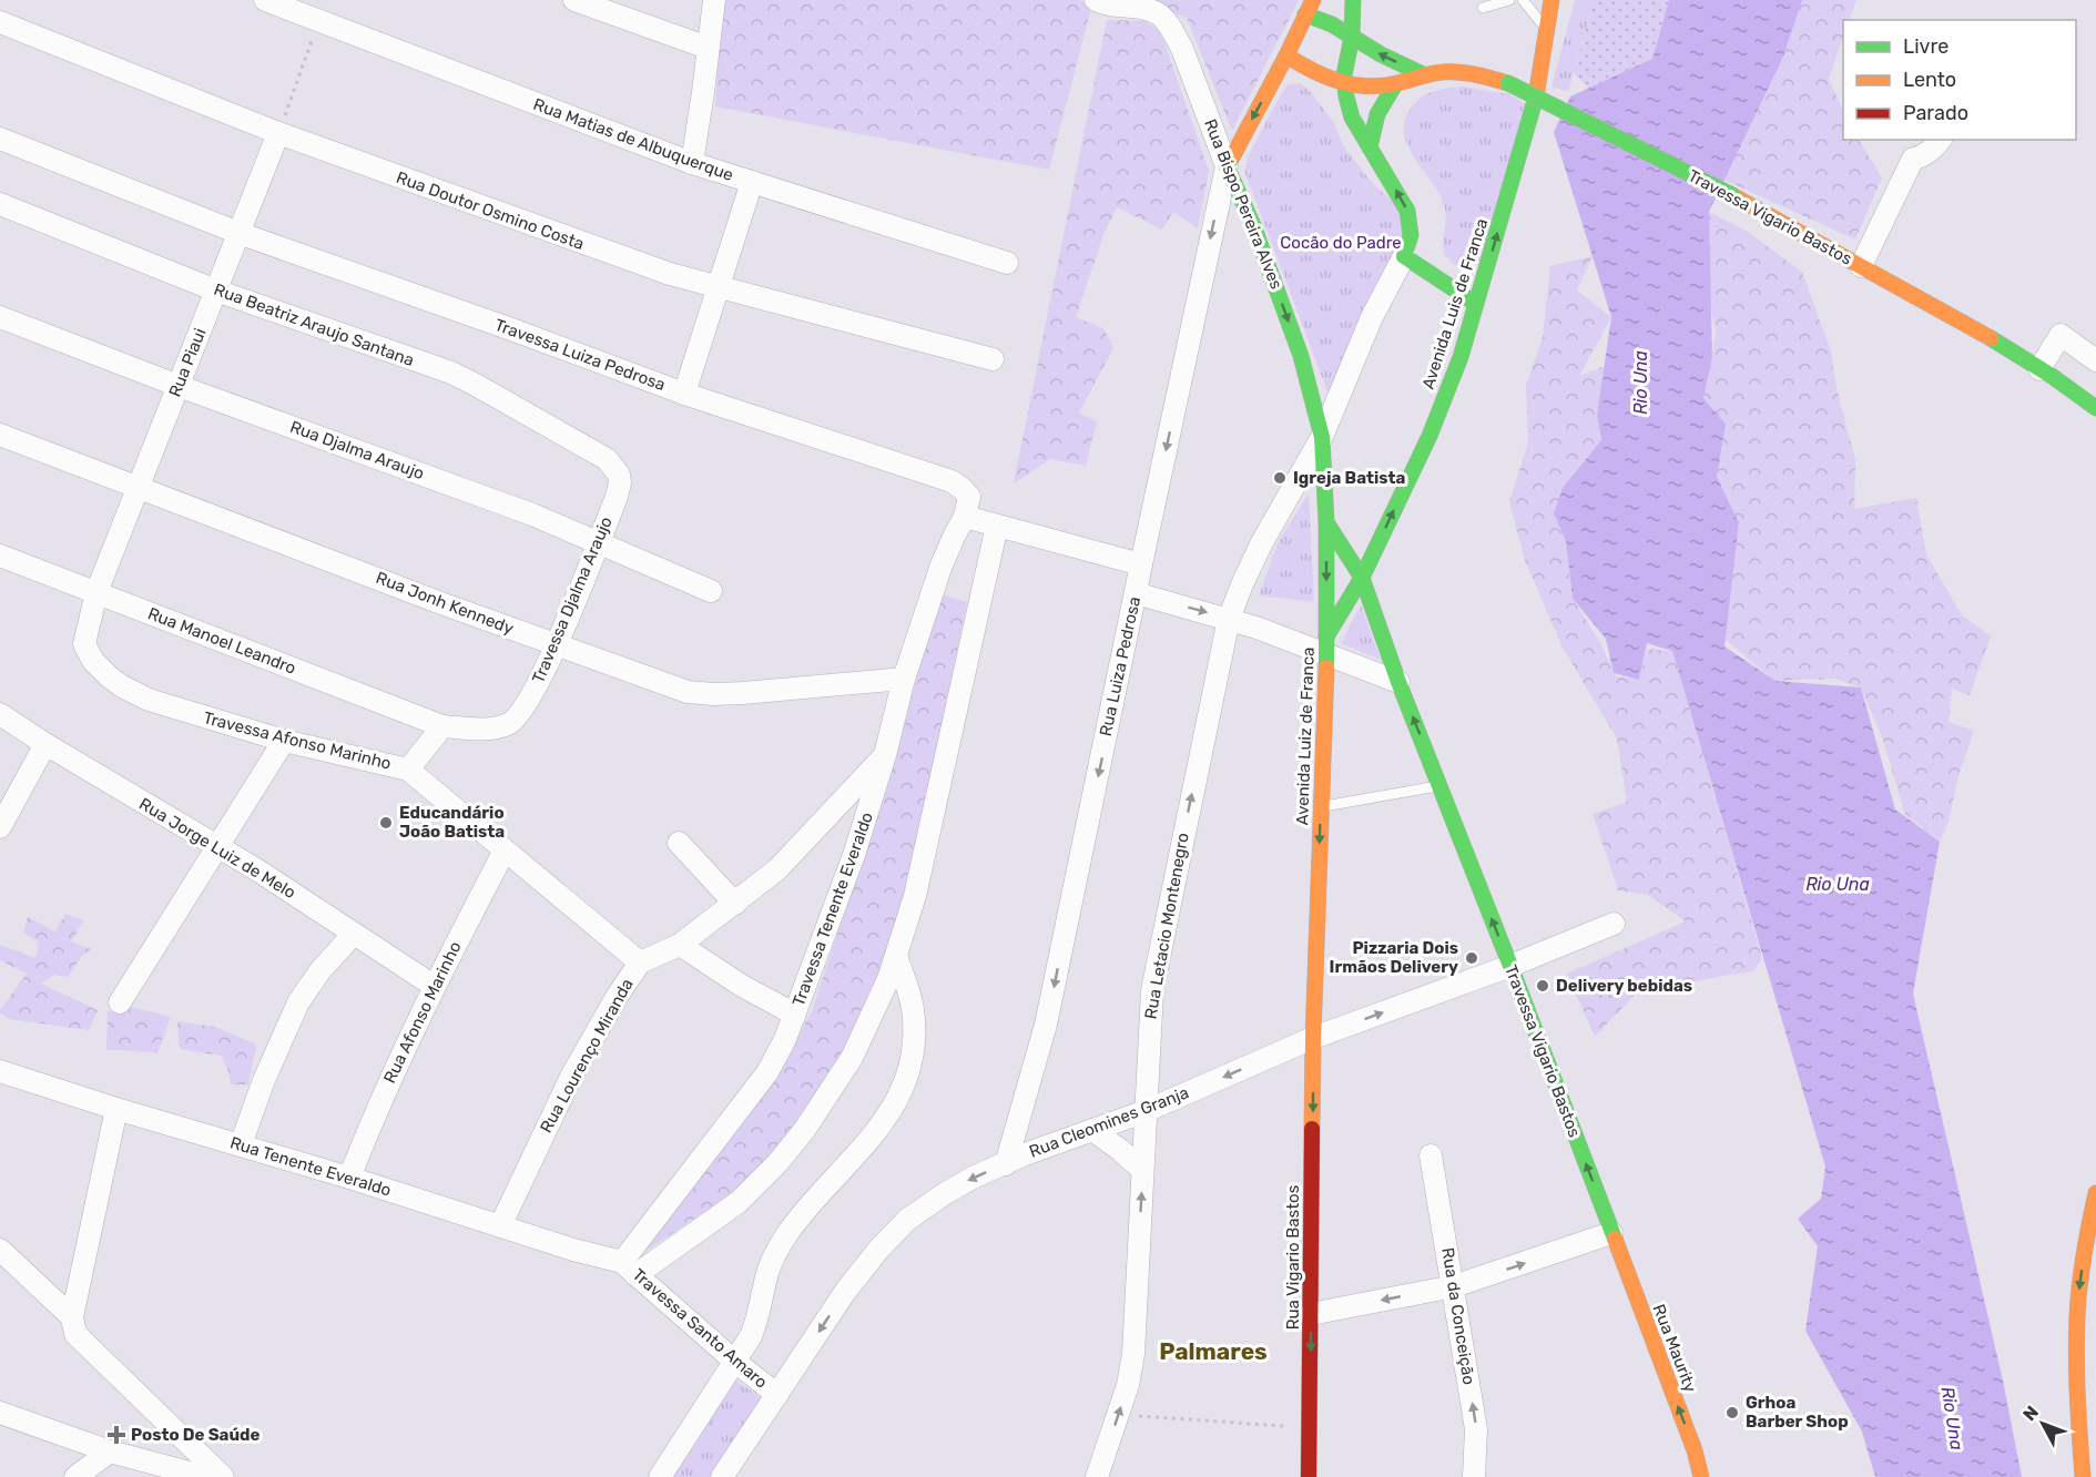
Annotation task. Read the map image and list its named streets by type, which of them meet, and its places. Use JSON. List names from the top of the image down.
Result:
{
  "streets": {
    "main road": [
      "Rua Bispo Pereira Alves",
      "Travessa Vigario Bastos",
      "Avenida Luis de Franca",
      "Avenida Luiz de Franca",
      "Rua Vigario Bastos",
      "Rua Maurity"
    ],
    "street": [
      "Rua Matias de Albuquerque",
      "Rua Doutor Osmino Costa",
      "Rua Beatriz Araujo Santana",
      "Travessa Luiza Pedrosa",
      "Rua Piaui",
      "Rua Djalma Araujo",
      "Travessa Djalma Araujo",
      "Rua Jonh Kennedy",
      "Rua Manoel Leandro",
      "Rua Luiza Pedrosa",
      "Travessa Afonso Marinho",
      "Rua Jorge Luiz de Melo",
      "Travessa Tenente Everaldo",
      "Rua Letacio Montenegro",
      "Rua Afonso Marinho",
      "Rua Lourenço Miranda",
      "Rua Cleomines Granja",
      "Rua Tenente Everaldo",
      "Rua da Conceição",
      "Travessa Santo Amaro"
    ]
  },
  "crossings": [
    ["Rua Bispo Pereira Alves", "Rua Luiza Pedrosa"],
    ["Rua Bispo Pereira Alves", "Avenida Luiz de Franca"],
    ["Rua Bispo Pereira Alves", "Rua Letacio Montenegro"],
    ["Rua Doutor Osmino Costa", "Rua Piaui"],
    ["Travessa Vigario Bastos", "Avenida Luis de Franca"],
    ["Travessa Vigario Bastos", "Avenida Luiz de Franca"],
    ["Travessa Vigario Bastos", "Rua Cleomines Granja"],
    ["Travessa Vigario Bastos", "Rua Maurity"],
    ["Avenida Luis de Franca", "Avenida Luiz de Franca"],
    ["Rua Beatriz Araujo Santana", "Rua Piaui"],
    ["Rua Beatriz Araujo Santana", "Travessa Djalma Araujo"],
    ["Travessa Luiza Pedrosa", "Rua Piaui"],
    ["Travessa Luiza Pedrosa", "Travessa Tenente Everaldo"],
    ["Rua Piaui", "Rua Djalma Araujo"],
    ["Rua Piaui", "Rua Jonh Kennedy"],
    ["Rua Piaui", "Rua Manoel Leandro"],
    ["Rua Piaui", "Travessa Afonso Marinho"],
    ["Rua Djalma Araujo", "Travessa Djalma Araujo"],
    ["Travessa Djalma Araujo", "Rua Jonh Kennedy"],
    ["Travessa Djalma Araujo", "Rua Manoel Leandro"],
    ["Rua Jonh Kennedy", "Travessa Tenente Everaldo"],
    ["Rua Manoel Leandro", "Travessa Afonso Marinho"],
    ["Rua Luiza Pedrosa", "Rua Cleomines Granja"],
    ["Avenida Luiz de Franca", "Rua Letacio Montenegro"],
    ["Avenida Luiz de Franca", "Rua Cleomines Granja"],
    ["Avenida Luiz de Franca", "Rua Vigario Bastos"],
    ["Travessa Afonso Marinho", "Rua Afonso Marinho"],
    ["Travessa Afonso Marinho", "Rua Lourenço Miranda"],
    ["Rua Jorge Luiz de Melo", "Rua Afonso Marinho"],
    ["Travessa Tenente Everaldo", "Rua Lourenço Miranda"],
    ["Travessa Tenente Everaldo", "Rua Tenente Everaldo"],
    ["Travessa Tenente Everaldo", "Travessa Santo Amaro"],
    ["Rua Letacio Montenegro", "Rua Cleomines Granja"],
    ["Rua Afonso Marinho", "Rua Tenente Everaldo"],
    ["Rua Lourenço Miranda", "Rua Tenente Everaldo"],
    ["Rua Cleomines Granja", "Rua Vigario Bastos"],
    ["Rua Cleomines Granja", "Travessa Santo Amaro"],
    ["Rua Tenente Everaldo", "Travessa Santo Amaro"]
  ],
  "one_way": [
    "Rua Bispo Pereira Alves",
    "Travessa Vigario Bastos",
    "Avenida Luis de Franca",
    "Avenida Luiz de Franca",
    "Rua Letacio Montenegro",
    "Rua Vigario Bastos",
    "Rua da Conceição",
    "Rua Maurity"
  ],
  "districts": ["Palmares"],
  "water": ["Rio Una"],
  "parks": ["Cocão do Padre"],
  "places": {
    "other": [
      "Igreja Batista",
      "Educandário João Batista",
      "Pizzaria Dois Irmãos Delivery",
      "Delivery bebidas",
      "Grhoa Barber Shop"
    ],
    "health": ["Posto De Saúde"]
  },
  "legend": ["Livre", "Lento", "Parado"],
  "north": "top left"
}
